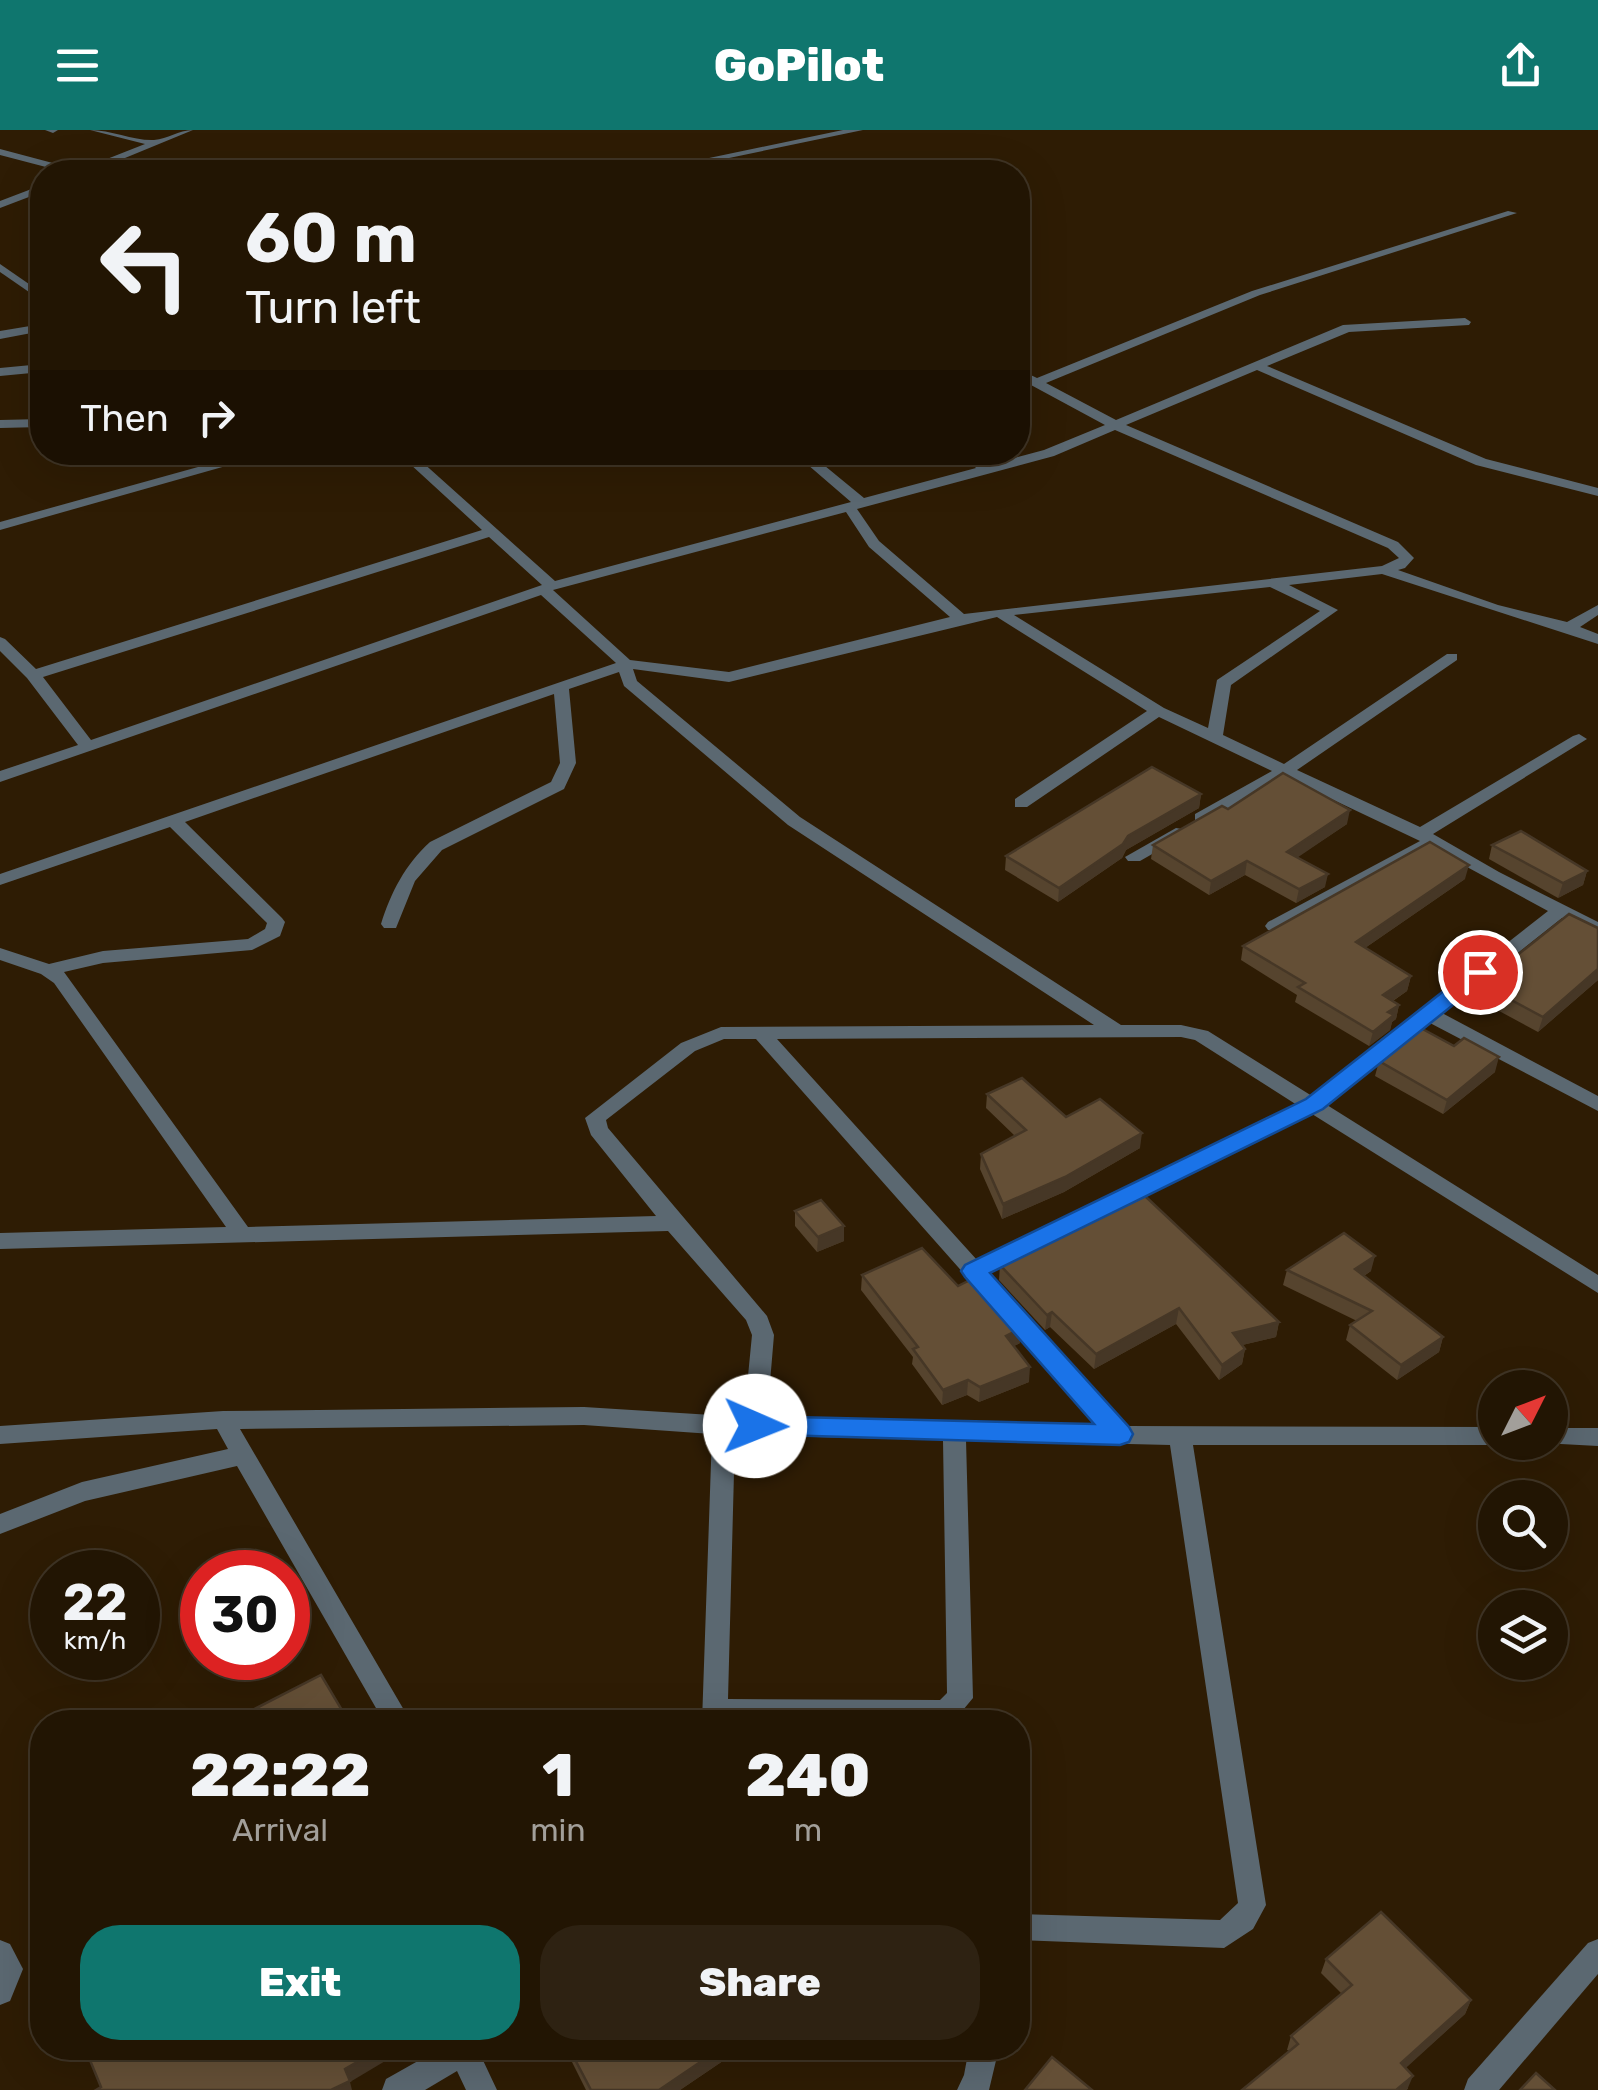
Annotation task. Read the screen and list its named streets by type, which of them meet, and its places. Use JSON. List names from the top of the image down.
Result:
{
  "north": "top right",
  "page": {
    "header": "GoPilot",
    "turn": ["60 m", "Turn left"],
    "then": "Then",
    "speed": "22 km/h",
    "limit": "30",
    "eta": [
      "22:22",
      "Arrival",
      "1",
      "min",
      "240",
      "m"
    ],
    "buttons": ["Exit", "Share"]
  }
}
